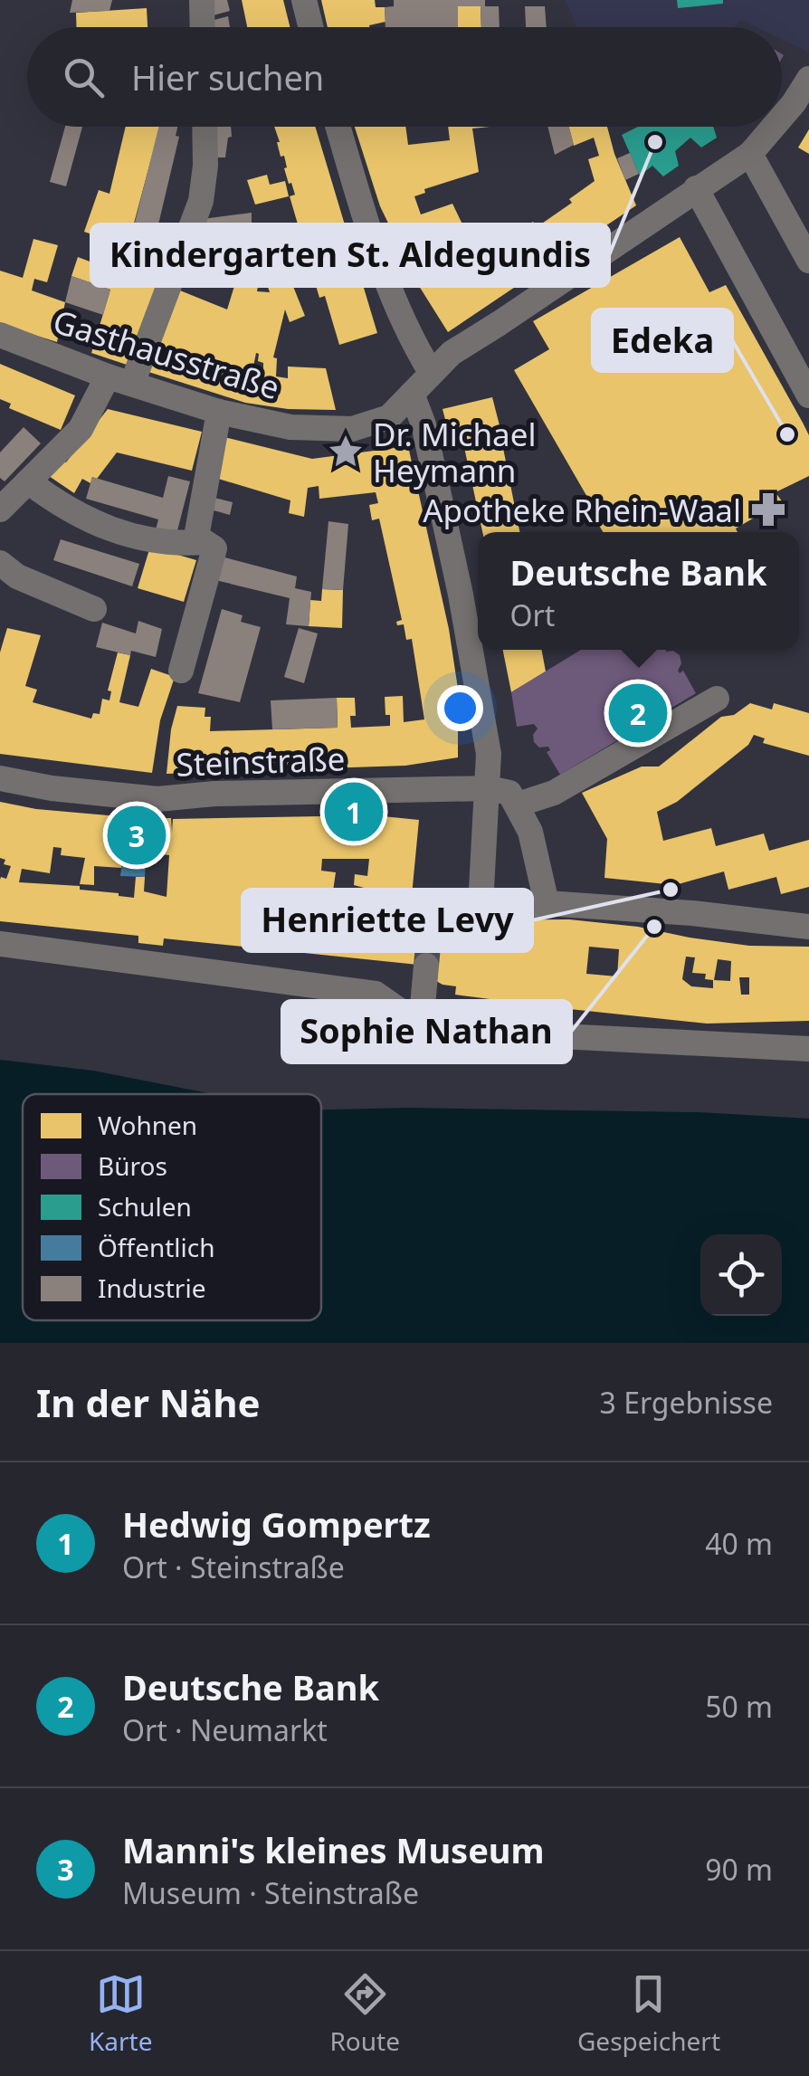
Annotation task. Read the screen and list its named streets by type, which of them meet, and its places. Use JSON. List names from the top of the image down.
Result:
{
  "streets": {
    "street": ["Gasthausstraße", "Steinstraße"]
  },
  "places": {
    "other": [
      "Kindergarten St. Aldegundis",
      "Edeka",
      "Henriette Levy",
      "Sophie Nathan"
    ],
    "place": ["Dr. Michael Heymann"],
    "pharmacy": ["Apotheke Rhein-Waal"]
  },
  "legend": [
    "Wohnen",
    "Büros",
    "Schulen",
    "Öffentlich",
    "Industrie"
  ],
  "page": {
    "search": "Hier suchen",
    "popup": ["Deutsche Bank", "Ort"],
    "pins": ["2", "1", "3"],
    "heading": ["In der Nähe", "3 Ergebnisse"],
    "list": [
      {
        "mark": "1",
        "name": "Hedwig Gompertz",
        "note": "Ort · Steinstraße",
        "value": "40 m"
      },
      {
        "mark": "2",
        "name": "Deutsche Bank",
        "note": "Ort · Neumarkt",
        "value": "50 m"
      },
      {
        "mark": "3",
        "name": "Manni's kleines Museum",
        "note": "Museum · Steinstraße",
        "value": "90 m"
      }
    ],
    "nav": ["Karte", "Route", "Gespeichert"]
  }
}
